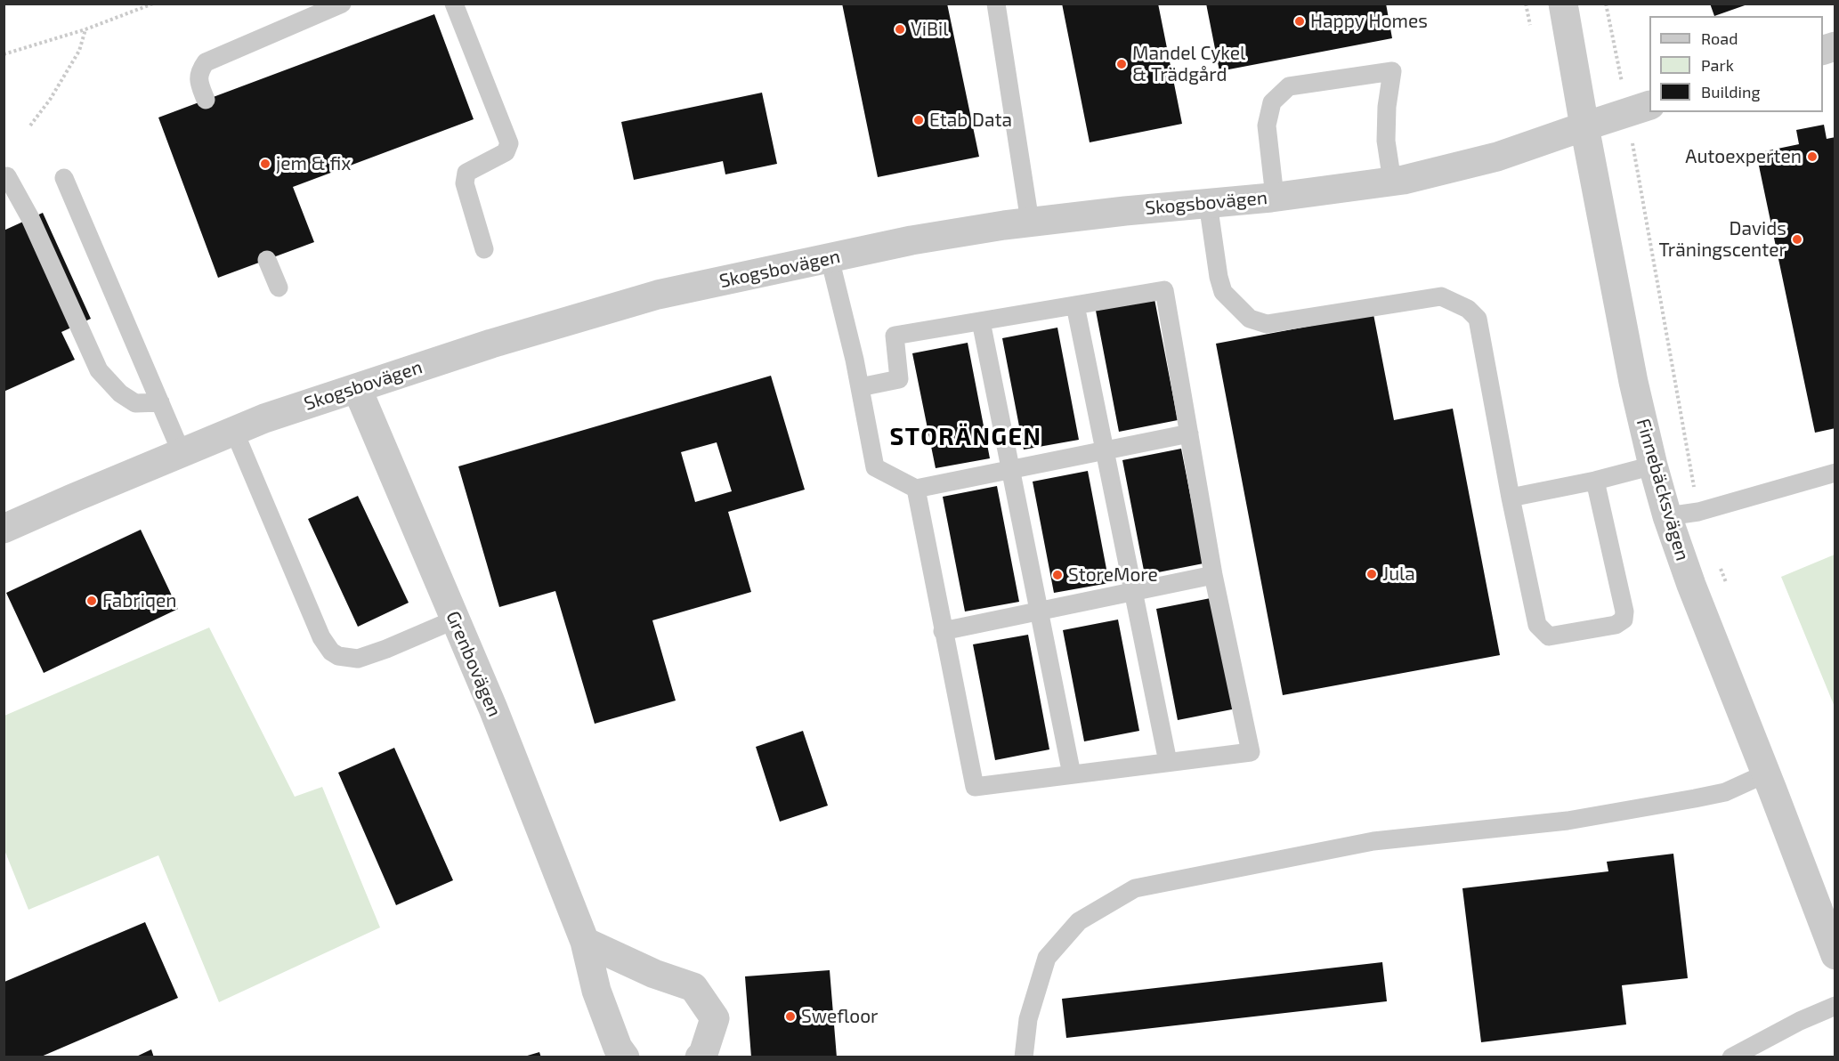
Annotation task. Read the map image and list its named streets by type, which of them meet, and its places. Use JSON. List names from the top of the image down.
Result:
{
  "streets": {
    "street": ["Skogsbovägen", "Finnebäcksvägen", "Grenbovägen"]
  },
  "crossings": [
    ["Skogsbovägen", "Finnebäcksvägen"],
    ["Skogsbovägen", "Grenbovägen"]
  ],
  "districts": ["STORÄNGEN"],
  "places": [
    "Happy Homes",
    "ViBil",
    "Mandel Cykel & Trädgård",
    "Etab Data",
    "Autoexperten",
    "jem & fix",
    "Davids Träningscenter",
    "Jula",
    "StoreMore",
    "Fabriqen",
    "Swefloor"
  ],
  "legend": ["Road", "Park", "Building"]
}
